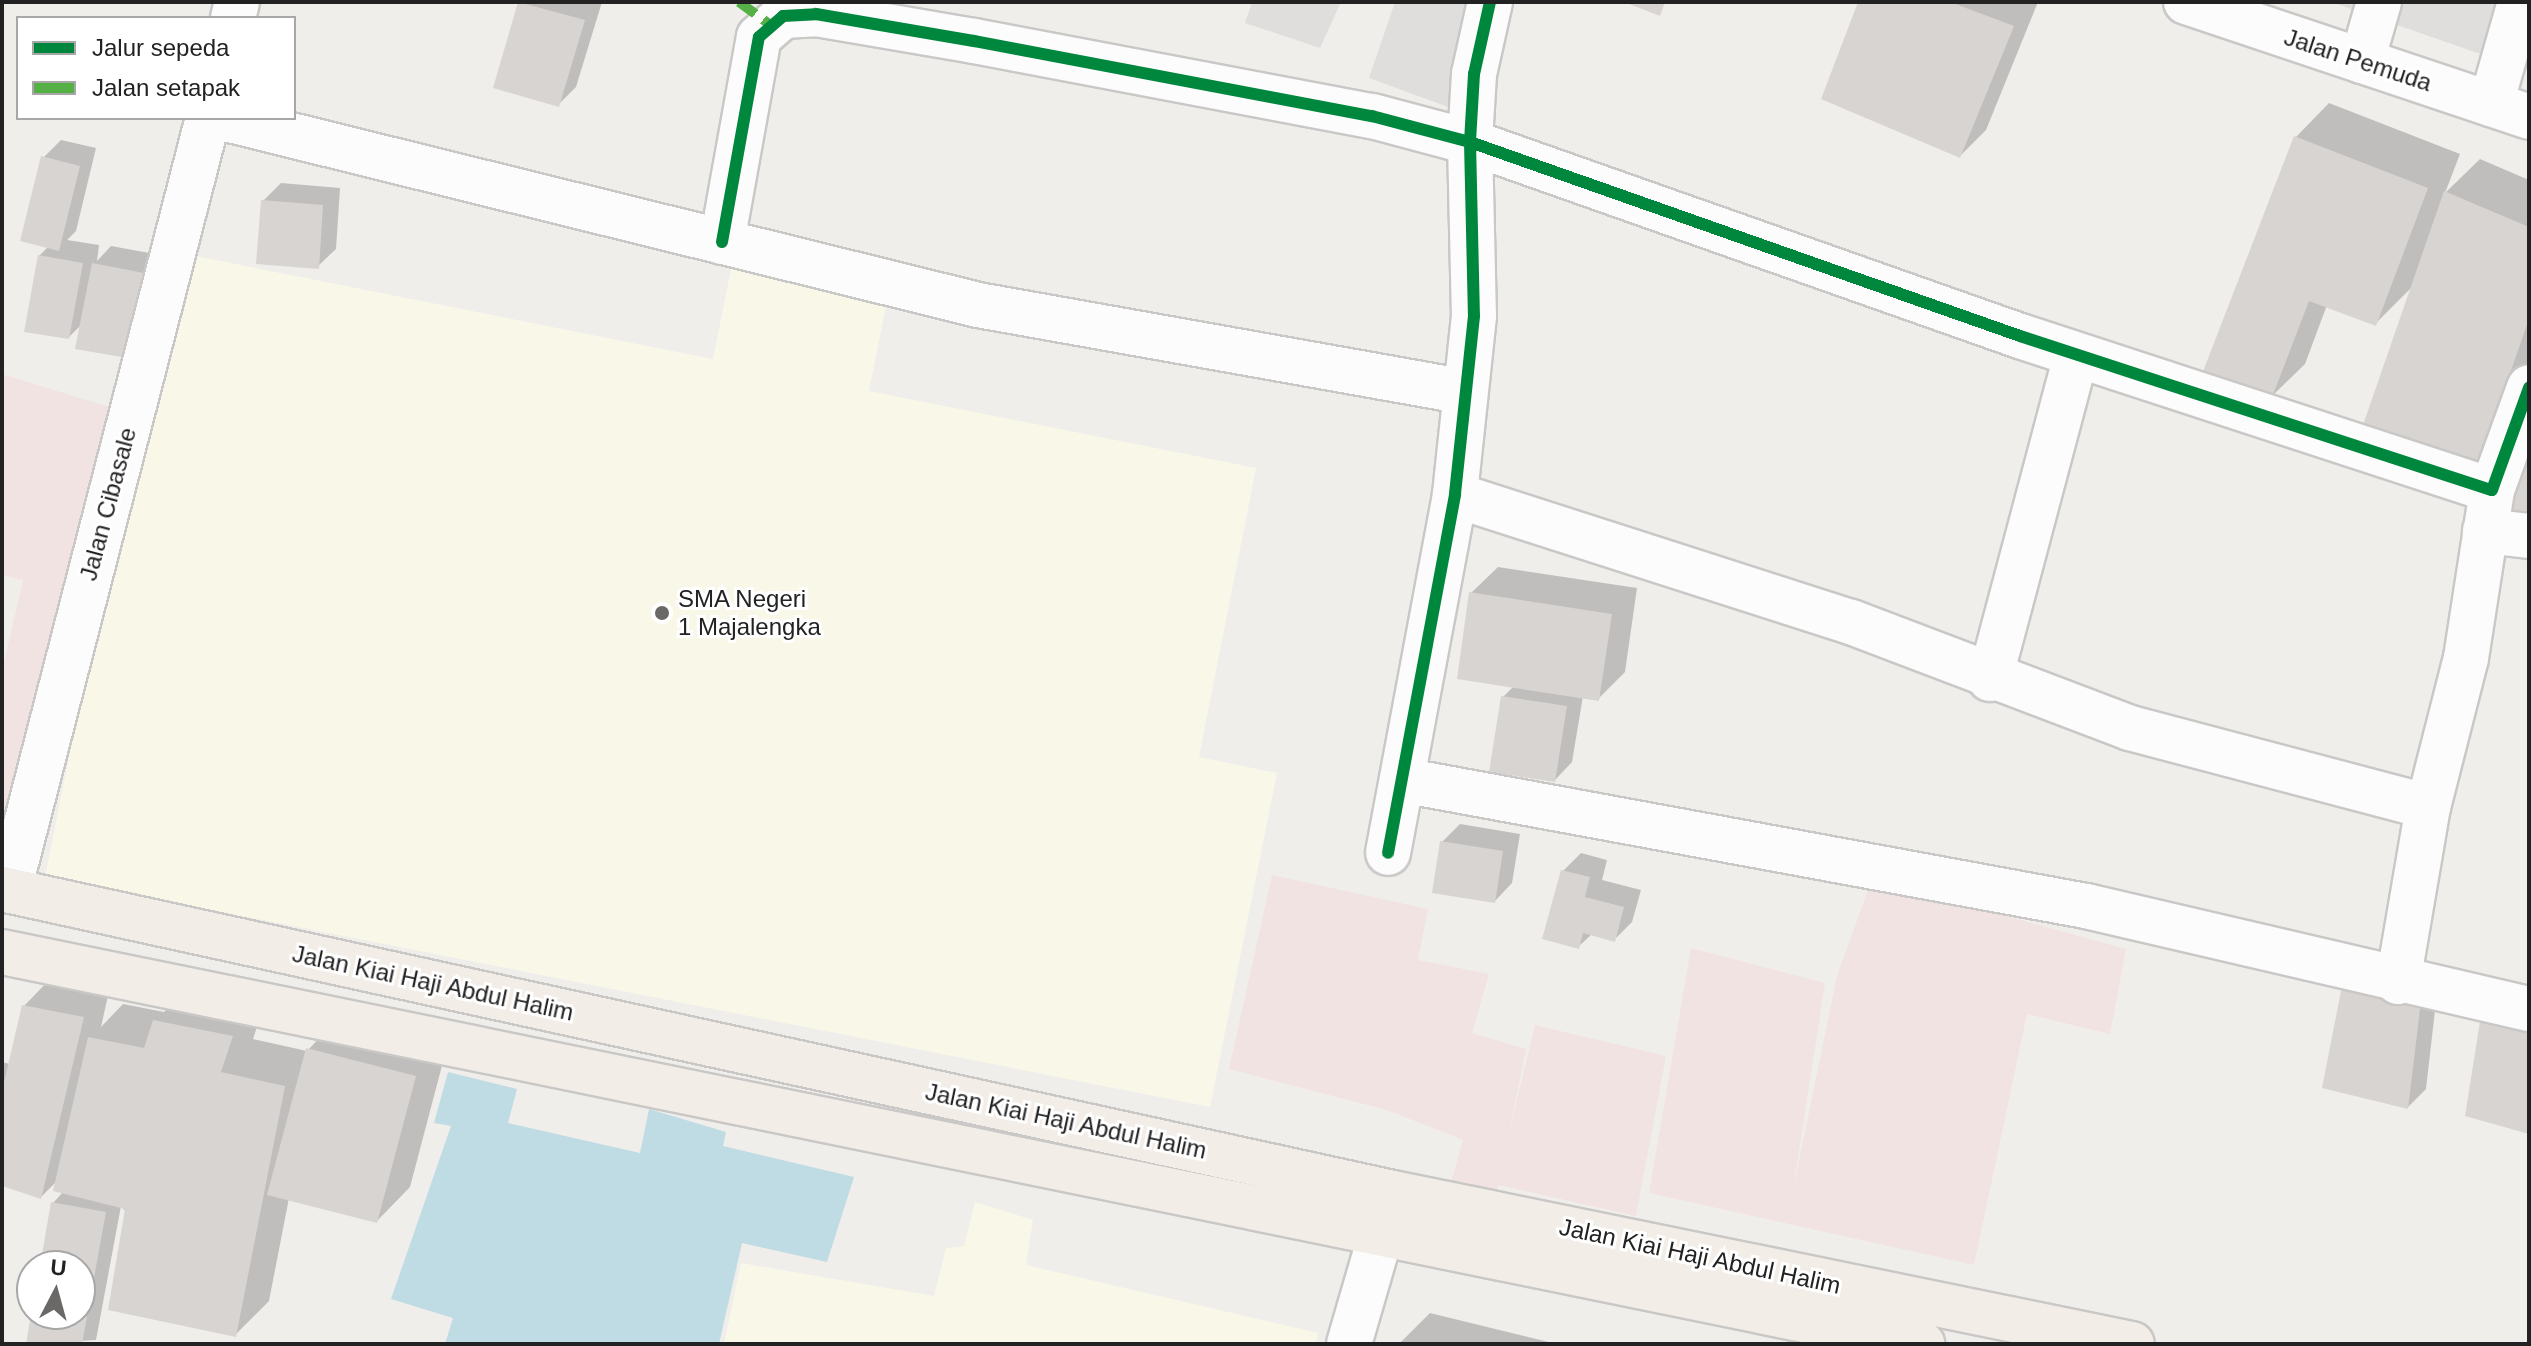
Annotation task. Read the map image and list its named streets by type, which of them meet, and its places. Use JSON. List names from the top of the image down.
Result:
{
  "streets": {
    "main road": ["Jalan Kiai Haji Abdul Halim"],
    "street": ["Jalan Pemuda", "Jalan Cibasale"]
  },
  "crossings": [
    ["Jalan Cibasale", "Jalan Kiai Haji Abdul Halim"]
  ],
  "places": ["SMA Negeri 1 Majalengka"],
  "legend": ["Jalur sepeda", "Jalan setapak"],
  "north": "top"
}
